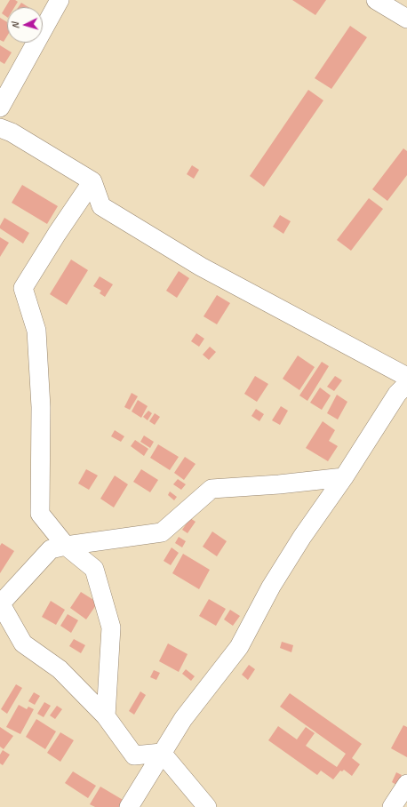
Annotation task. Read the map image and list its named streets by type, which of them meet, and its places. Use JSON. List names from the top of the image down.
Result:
{
  "north": "left"
}
